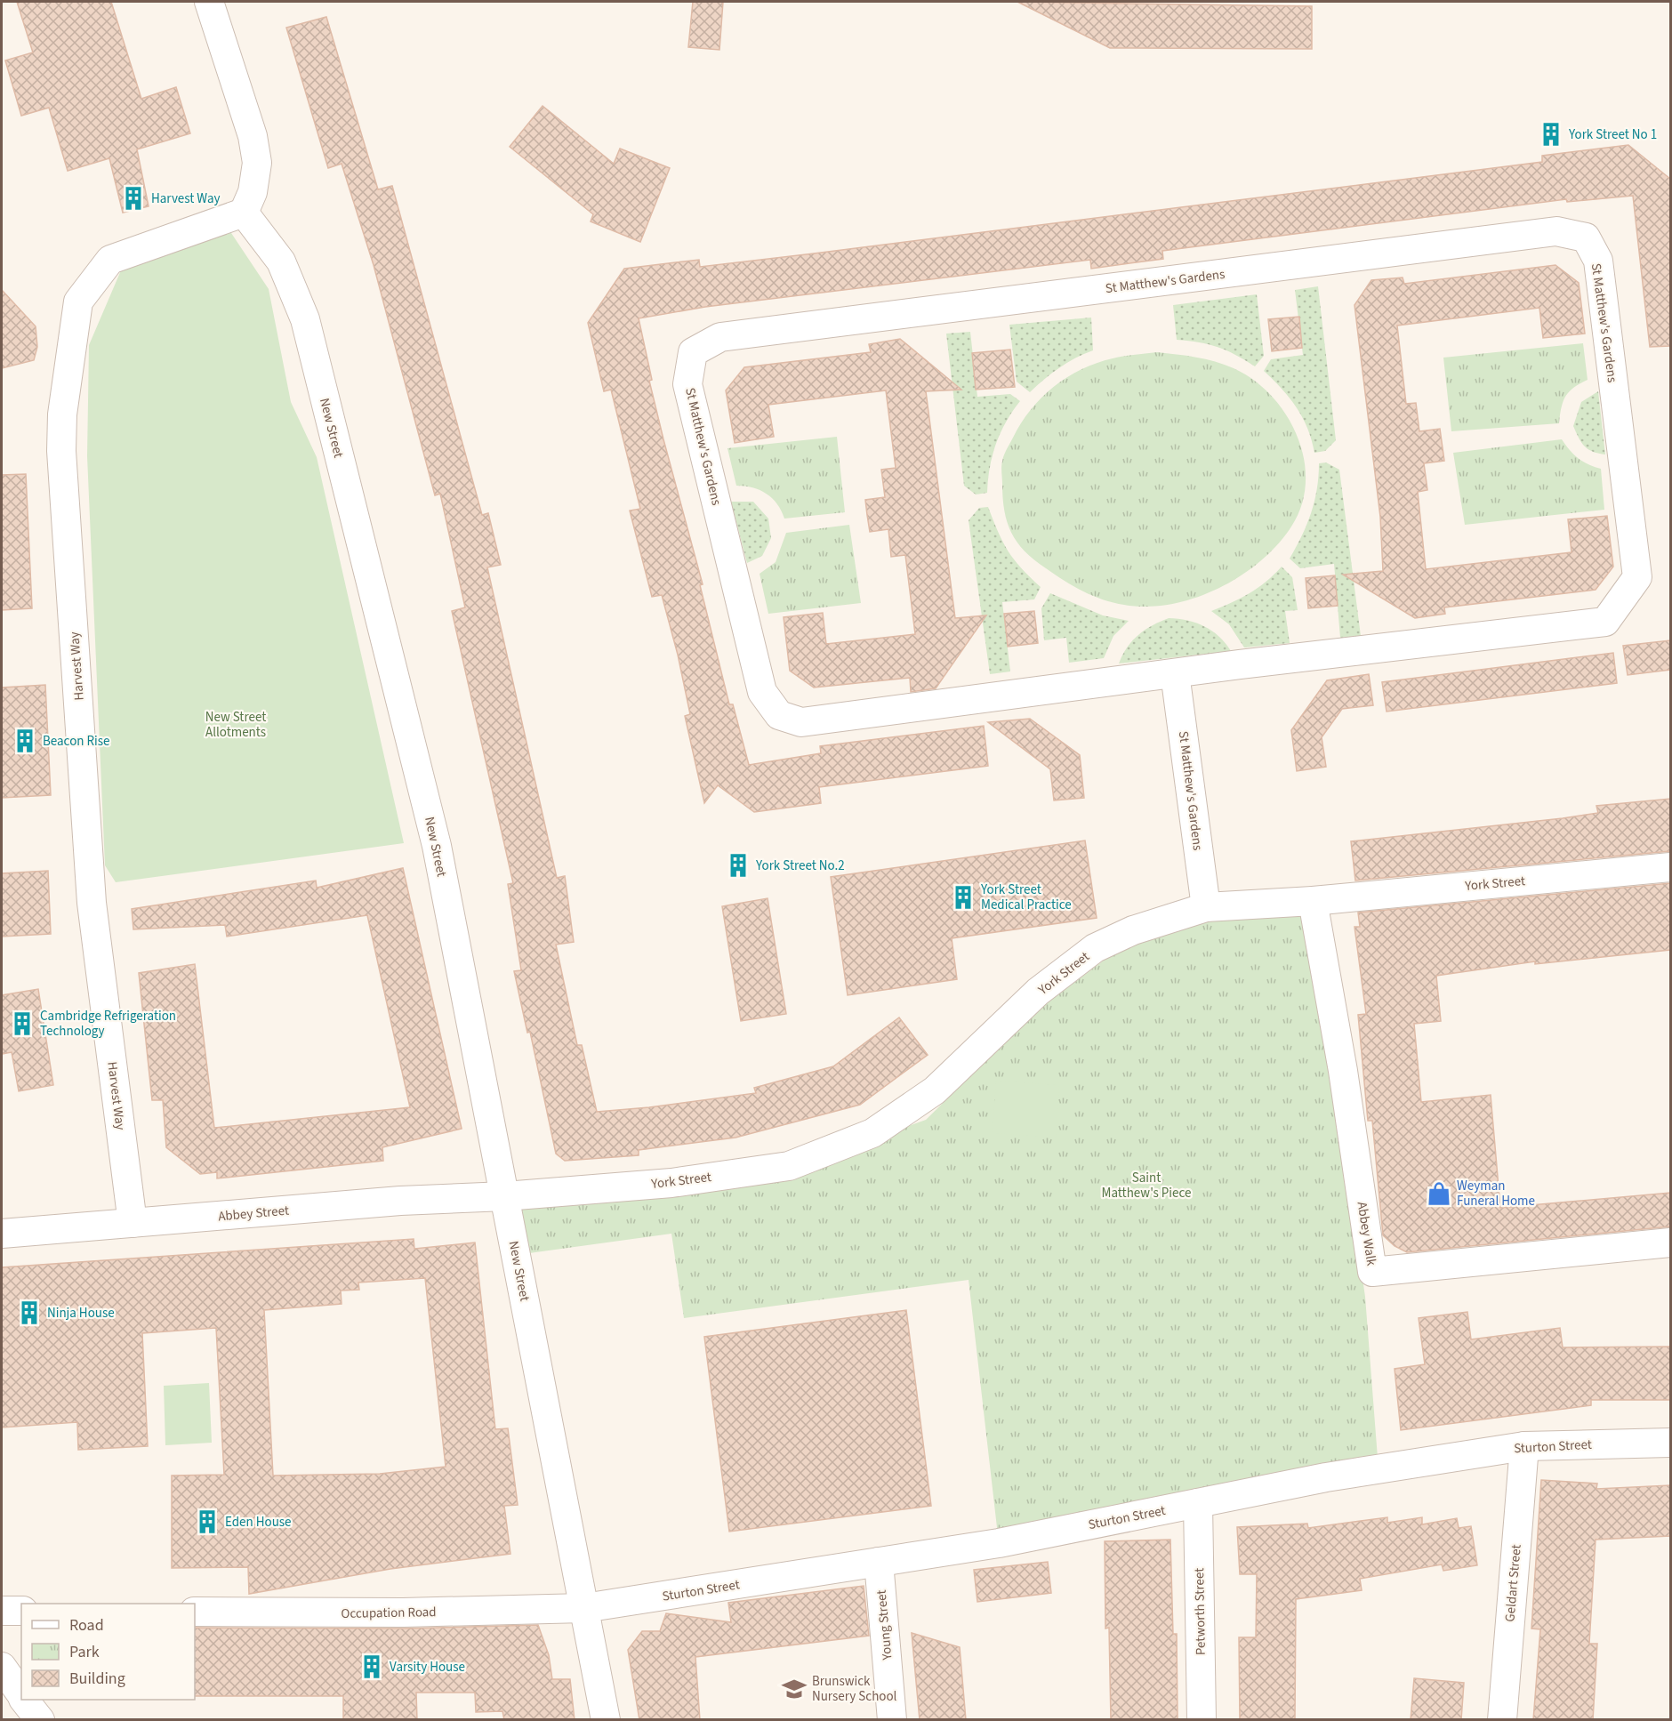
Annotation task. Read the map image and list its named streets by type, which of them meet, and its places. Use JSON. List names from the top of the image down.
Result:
{
  "streets": {
    "street": [
      "St Matthew's Gardens",
      "New Street",
      "Harvest Way",
      "York Street",
      "Abbey Street",
      "Abbey Walk",
      "Sturton Street",
      "Geldart Street",
      "Petworth Street",
      "Occupation Road",
      "Young Street"
    ]
  },
  "crossings": [
    ["St Matthew's Gardens", "York Street"],
    ["New Street", "Harvest Way"],
    ["New Street", "York Street"],
    ["New Street", "Abbey Street"],
    ["New Street", "Sturton Street"],
    ["New Street", "Occupation Road"],
    ["Harvest Way", "Abbey Street"],
    ["York Street", "Abbey Street"],
    ["York Street", "Abbey Walk"],
    ["Sturton Street", "Geldart Street"],
    ["Sturton Street", "Petworth Street"],
    ["Sturton Street", "Occupation Road"],
    ["Sturton Street", "Young Street"]
  ],
  "parks": ["New Street Allotments", "Saint Matthew's Piece"],
  "places": {
    "building": [
      "York Street No 1",
      "Harvest Way",
      "Beacon Rise",
      "York Street No.2",
      "York Street Medical Practice",
      "Cambridge Refrigeration Technology",
      "Ninja House",
      "Eden House",
      "Varsity House"
    ],
    "shop": ["Weyman Funeral Home"],
    "school or university": ["Brunswick Nursery School"]
  },
  "legend": ["Road", "Park", "Building"]
}
